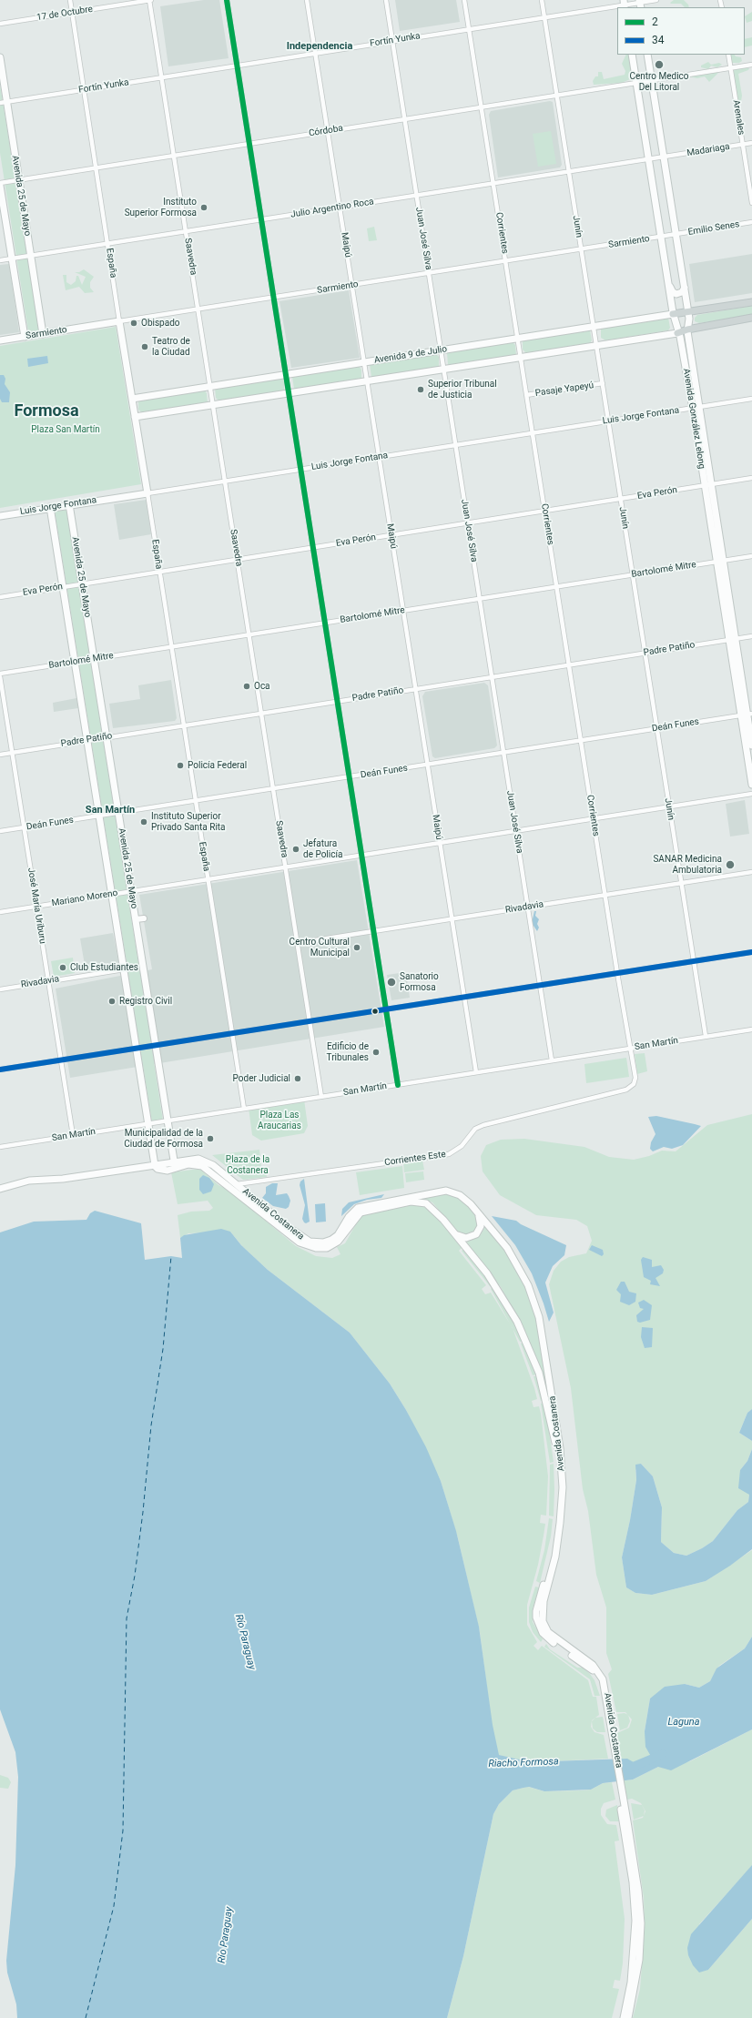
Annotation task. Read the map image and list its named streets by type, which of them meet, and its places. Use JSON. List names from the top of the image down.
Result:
{
  "streets": {
    "main road": [
      "Avenida 25 de Mayo",
      "Sarmiento",
      "España",
      "Avenida 9 de Julio",
      "Luis Jorge Fontana",
      "Avenida González Lelong",
      "Avenida Costanera"
    ],
    "street": [
      "17 de Octubre",
      "Fortín Yunka",
      "Arenales",
      "Córdoba",
      "Madariaga",
      "Julio Argentino Roca",
      "Junín",
      "Emilio Senes",
      "Corrientes",
      "Juan José Silva",
      "Maipú",
      "Saavedra",
      "Pasaje Yapeyú",
      "Eva Perón",
      "Bartolomé Mitre",
      "Padre Patiño",
      "Deán Funes",
      "Mariano Moreno",
      "José María Uriburu",
      "Rivadavia",
      "San Martín",
      "Corrientes Este"
    ]
  },
  "crossings": [
    ["17 de Octubre", "Saavedra"],
    ["17 de Octubre", "España"],
    ["Fortín Yunka", "Avenida 25 de Mayo"],
    ["Fortín Yunka", "Junín"],
    ["Fortín Yunka", "Corrientes"],
    ["Fortín Yunka", "Juan José Silva"],
    ["Fortín Yunka", "Maipú"],
    ["Fortín Yunka", "Saavedra"],
    ["Fortín Yunka", "España"],
    ["Arenales", "Córdoba"],
    ["Arenales", "Madariaga"],
    ["Córdoba", "Avenida 25 de Mayo"],
    ["Córdoba", "Junín"],
    ["Córdoba", "Corrientes"],
    ["Córdoba", "Juan José Silva"],
    ["Córdoba", "Maipú"],
    ["Córdoba", "Saavedra"],
    ["Córdoba", "España"],
    ["Córdoba", "Avenida González Lelong"],
    ["Madariaga", "Julio Argentino Roca"],
    ["Madariaga", "Avenida González Lelong"],
    ["Avenida 25 de Mayo", "Julio Argentino Roca"],
    ["Avenida 25 de Mayo", "Sarmiento"],
    ["Avenida 25 de Mayo", "Luis Jorge Fontana"],
    ["Avenida 25 de Mayo", "Eva Perón"],
    ["Avenida 25 de Mayo", "Bartolomé Mitre"],
    ["Avenida 25 de Mayo", "Padre Patiño"],
    ["Avenida 25 de Mayo", "Deán Funes"],
    ["Avenida 25 de Mayo", "Mariano Moreno"],
    ["Avenida 25 de Mayo", "San Martín"],
    ["Avenida 25 de Mayo", "Avenida Costanera"],
    ["Julio Argentino Roca", "Junín"],
    ["Julio Argentino Roca", "Corrientes"],
    ["Julio Argentino Roca", "Juan José Silva"],
    ["Julio Argentino Roca", "Maipú"],
    ["Julio Argentino Roca", "Saavedra"],
    ["Julio Argentino Roca", "España"],
    ["Julio Argentino Roca", "Avenida González Lelong"],
    ["Junín", "Sarmiento"],
    ["Junín", "Avenida 9 de Julio"],
    ["Junín", "Pasaje Yapeyú"],
    ["Junín", "Luis Jorge Fontana"],
    ["Junín", "Eva Perón"],
    ["Junín", "Bartolomé Mitre"],
    ["Junín", "Padre Patiño"],
    ["Junín", "Deán Funes"],
    ["Junín", "Mariano Moreno"],
    ["Junín", "Rivadavia"],
    ["Junín", "San Martín"],
    ["Emilio Senes", "Sarmiento"],
    ["Emilio Senes", "Avenida González Lelong"],
    ["Corrientes", "Sarmiento"],
    ["Corrientes", "Avenida 9 de Julio"],
    ["Corrientes", "Pasaje Yapeyú"],
    ["Corrientes", "Luis Jorge Fontana"],
    ["Corrientes", "Eva Perón"],
    ["Corrientes", "Bartolomé Mitre"],
    ["Corrientes", "Padre Patiño"],
    ["Corrientes", "Deán Funes"],
    ["Corrientes", "Mariano Moreno"],
    ["Corrientes", "Rivadavia"],
    ["Corrientes", "San Martín"],
    ["Corrientes", "Corrientes Este"],
    ["Juan José Silva", "Sarmiento"],
    ["Juan José Silva", "Avenida 9 de Julio"],
    ["Juan José Silva", "Luis Jorge Fontana"],
    ["Juan José Silva", "Eva Perón"],
    ["Juan José Silva", "Bartolomé Mitre"],
    ["Juan José Silva", "Padre Patiño"],
    ["Juan José Silva", "Deán Funes"],
    ["Juan José Silva", "Mariano Moreno"],
    ["Juan José Silva", "Rivadavia"],
    ["Juan José Silva", "San Martín"],
    ["Sarmiento", "Maipú"],
    ["Sarmiento", "Saavedra"],
    ["Sarmiento", "España"],
    ["Sarmiento", "Avenida González Lelong"],
    ["Maipú", "Avenida 9 de Julio"],
    ["Maipú", "Luis Jorge Fontana"],
    ["Maipú", "Eva Perón"],
    ["Maipú", "Bartolomé Mitre"],
    ["Maipú", "Padre Patiño"],
    ["Maipú", "Deán Funes"],
    ["Maipú", "Mariano Moreno"],
    ["Maipú", "Rivadavia"],
    ["Maipú", "San Martín"],
    ["Saavedra", "Avenida 9 de Julio"],
    ["Saavedra", "Luis Jorge Fontana"],
    ["Saavedra", "Eva Perón"],
    ["Saavedra", "Bartolomé Mitre"],
    ["Saavedra", "Padre Patiño"],
    ["Saavedra", "Deán Funes"],
    ["Saavedra", "Mariano Moreno"],
    ["Saavedra", "Rivadavia"],
    ["Saavedra", "San Martín"],
    ["España", "Avenida 9 de Julio"],
    ["España", "Luis Jorge Fontana"],
    ["España", "Eva Perón"],
    ["España", "Bartolomé Mitre"],
    ["España", "Padre Patiño"],
    ["España", "Deán Funes"],
    ["España", "Mariano Moreno"],
    ["España", "San Martín"],
    ["Avenida 9 de Julio", "Avenida González Lelong"],
    ["Luis Jorge Fontana", "Avenida González Lelong"],
    ["Avenida González Lelong", "Eva Perón"],
    ["Avenida González Lelong", "Bartolomé Mitre"],
    ["Avenida González Lelong", "Padre Patiño"],
    ["Avenida González Lelong", "Deán Funes"],
    ["Bartolomé Mitre", "José María Uriburu"],
    ["Padre Patiño", "José María Uriburu"],
    ["Deán Funes", "José María Uriburu"],
    ["Mariano Moreno", "José María Uriburu"],
    ["José María Uriburu", "Rivadavia"],
    ["José María Uriburu", "San Martín"],
    ["San Martín", "Corrientes Este"],
    ["Corrientes Este", "Avenida Costanera"]
  ],
  "districts": ["Independencia", "Formosa", "San Martín"],
  "water": ["Río Paraguay", "Laguna", "Riacho Formosa"],
  "parks": ["Plaza San Martín", "Plaza Las Araucarias", "Plaza de la Costanera"],
  "places": [
    "Centro Medico Del Litoral",
    "Instituto Superior Formosa",
    "Obispado",
    "Teatro de la Ciudad",
    "Superior Tribunal de Justicia",
    "Oca",
    "Policía Federal",
    "Instituto Superior Privado Santa Rita",
    "Jefatura de Policía",
    "SANAR Medicina Ambulatoria",
    "Centro Cultural Municipal",
    "Club Estudiantes",
    "Sanatorio Formosa",
    "Registro Civil",
    "Edificio de Tribunales",
    "Poder Judicial",
    "Municipalidad de la Ciudad de Formosa"
  ],
  "lines": ["transit line 2", "transit line 34"],
  "legend": ["2", "34"]
}
